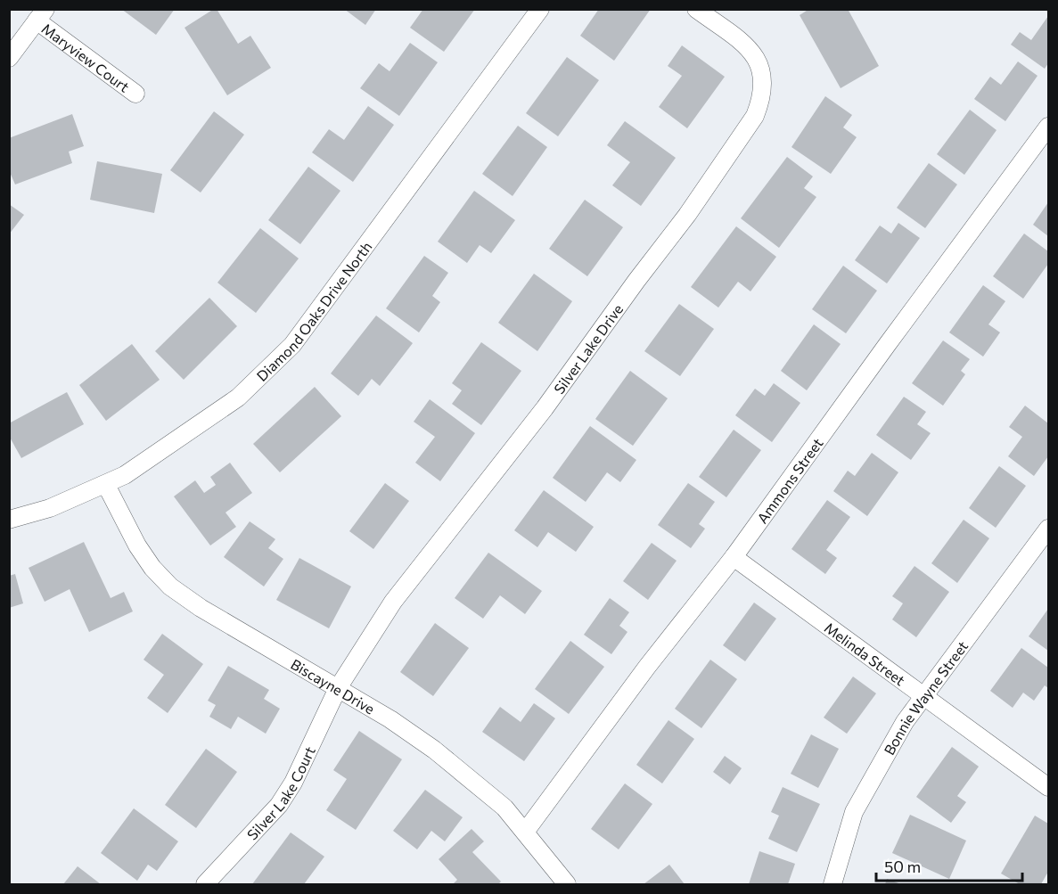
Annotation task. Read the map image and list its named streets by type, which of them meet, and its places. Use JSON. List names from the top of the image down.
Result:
{
  "streets": {
    "street": [
      "Maryview Court",
      "Diamond Oaks Drive North",
      "Silver Lake Drive",
      "Ammons Street",
      "Melinda Street",
      "Biscayne Drive",
      "Bonnie Wayne Street",
      "Silver Lake Court"
    ]
  },
  "crossings": [
    ["Diamond Oaks Drive North", "Biscayne Drive"],
    ["Silver Lake Drive", "Biscayne Drive"],
    ["Silver Lake Drive", "Silver Lake Court"],
    ["Ammons Street", "Melinda Street"],
    ["Ammons Street", "Biscayne Drive"],
    ["Melinda Street", "Bonnie Wayne Street"],
    ["Biscayne Drive", "Silver Lake Court"]
  ],
  "scale_bar": "50 m"
}
